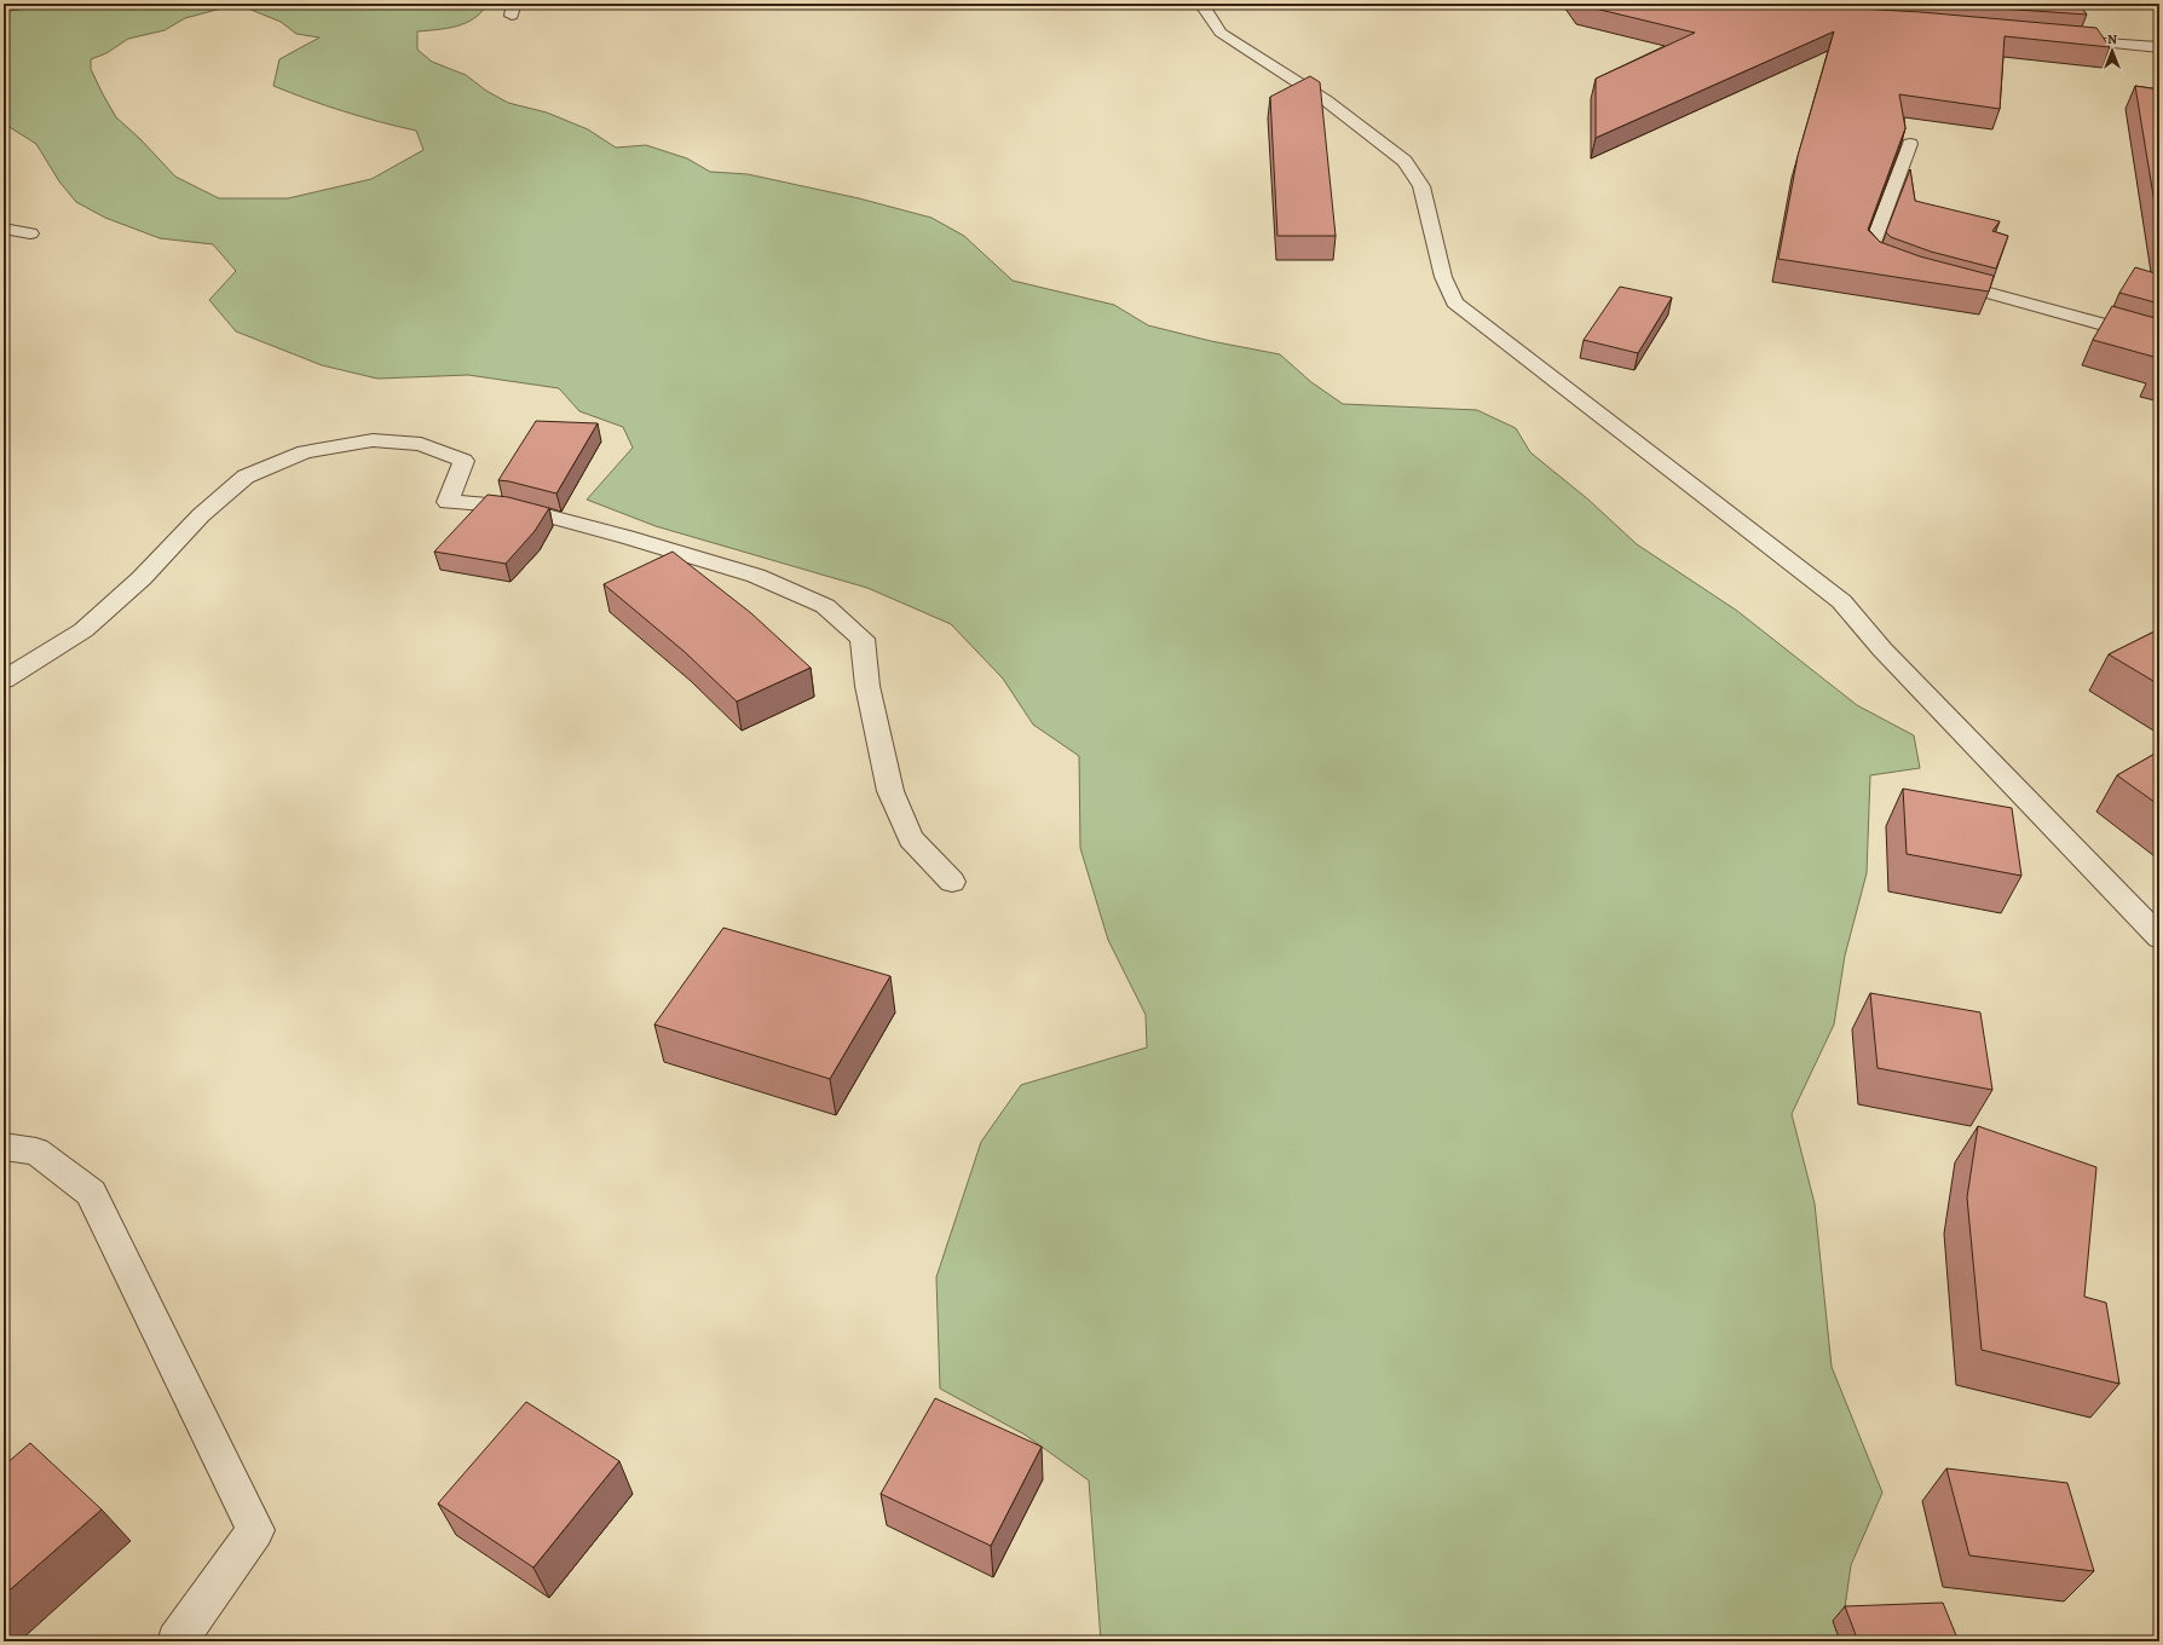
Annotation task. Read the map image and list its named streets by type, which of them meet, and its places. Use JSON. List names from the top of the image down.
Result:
{
  "north": "top"
}
